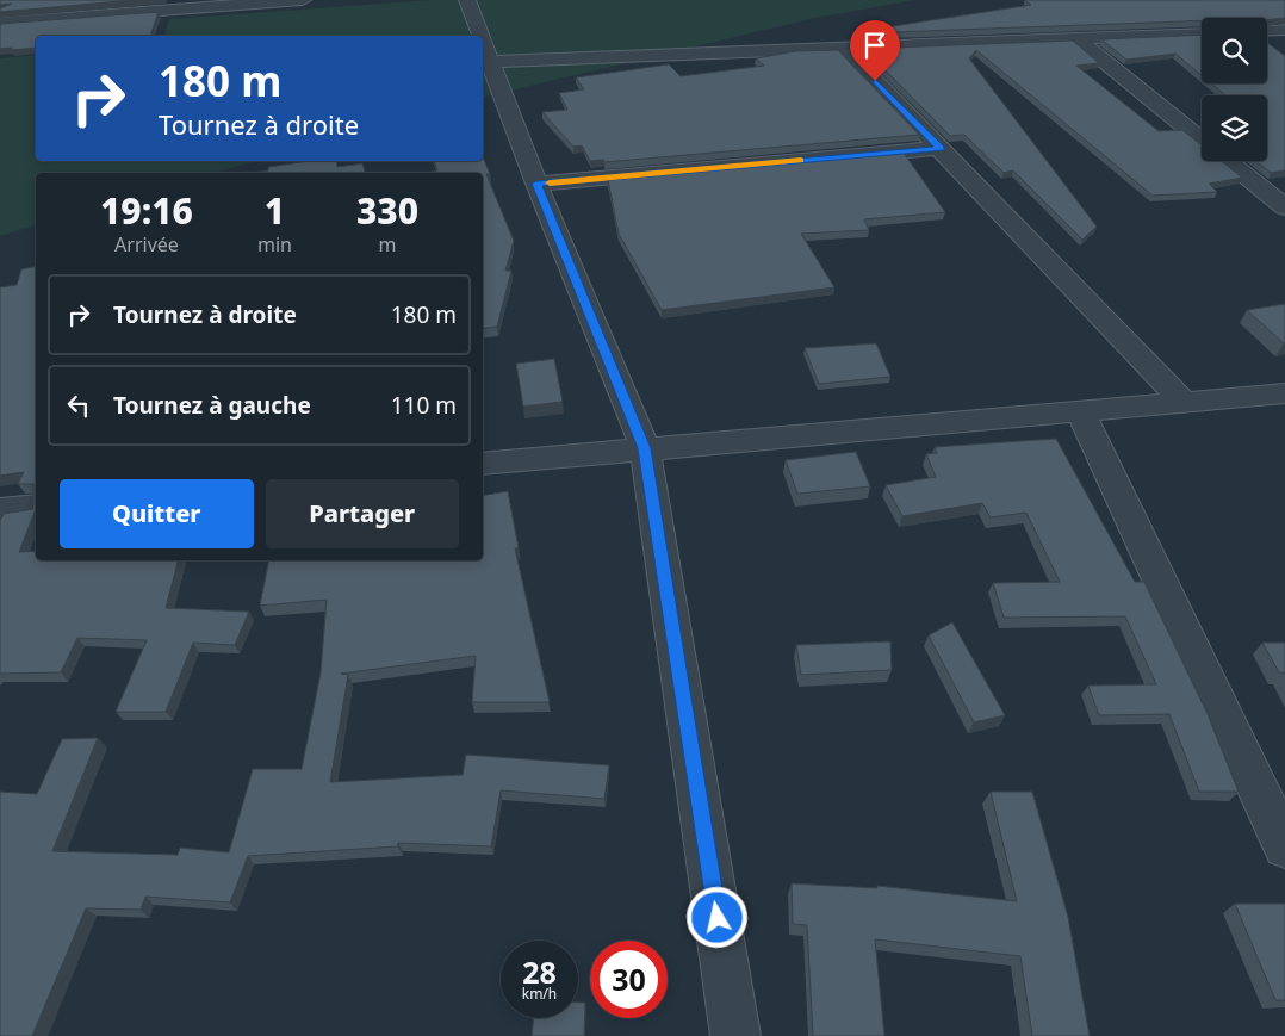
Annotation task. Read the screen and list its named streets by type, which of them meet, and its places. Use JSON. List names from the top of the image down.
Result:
{
  "page": {
    "turn": ["180 m", "Tournez à droite"],
    "eta": [
      "19:16",
      "Arrivée",
      "1",
      "min",
      "330",
      "m"
    ],
    "list": [
      {
        "name": "Tournez à droite",
        "value": "180 m"
      },
      {
        "name": "Tournez à gauche",
        "value": "110 m"
      }
    ],
    "buttons": ["Quitter", "Partager"],
    "speed": "28 km/h",
    "limit": "30"
  }
}
